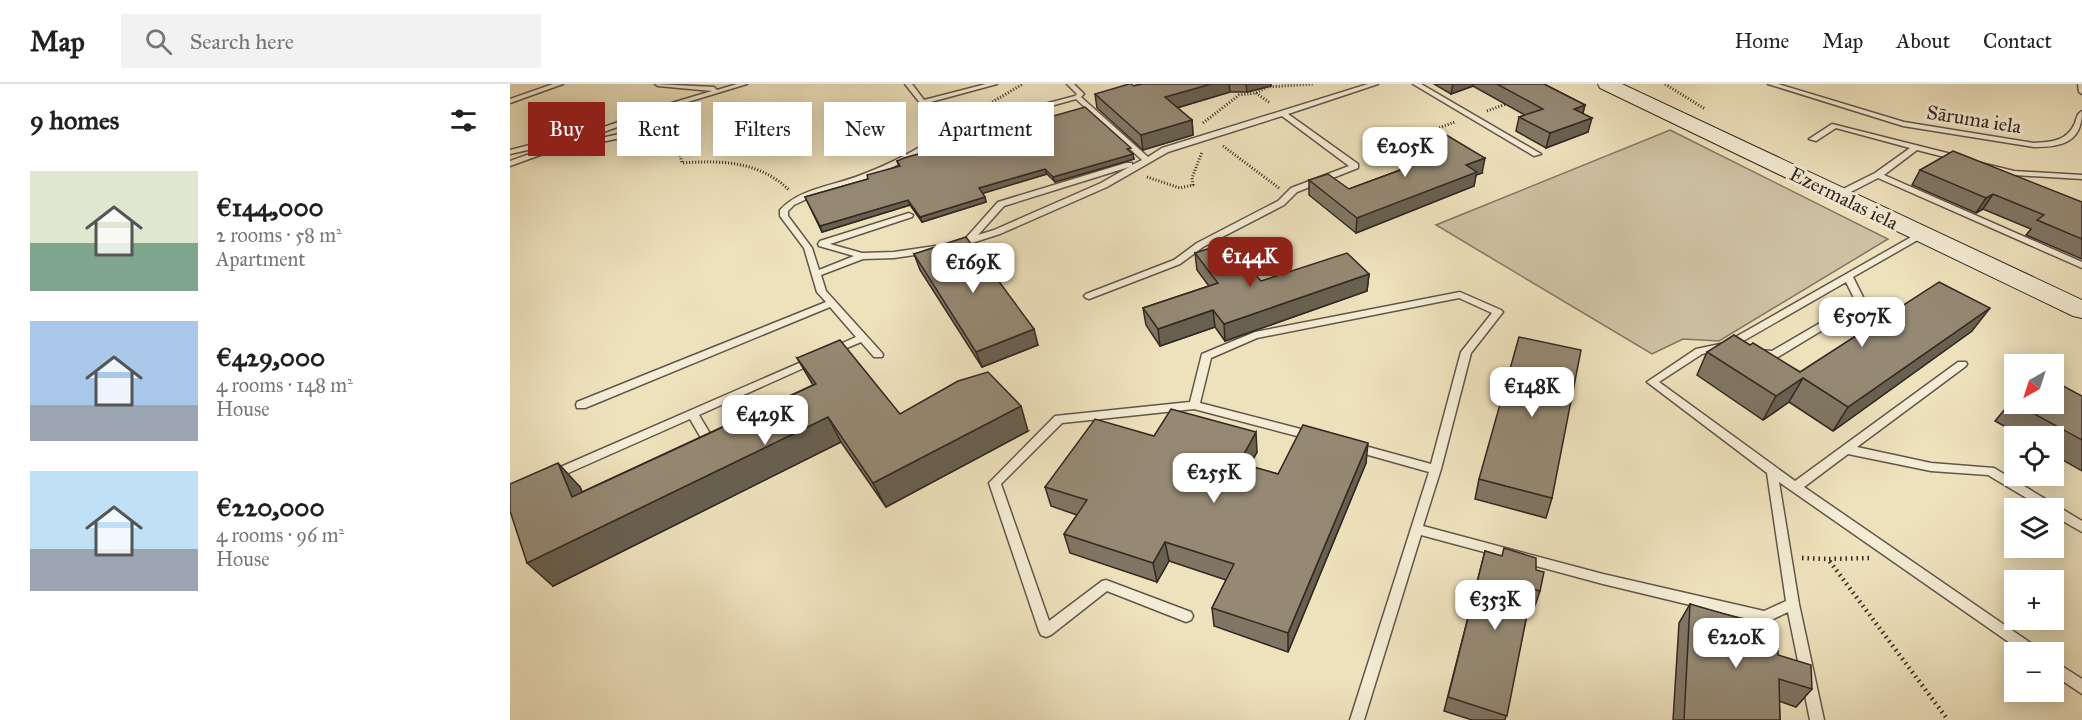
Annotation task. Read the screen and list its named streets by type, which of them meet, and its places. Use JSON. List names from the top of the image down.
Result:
{
  "streets": {
    "street": ["Ezermalas iela"],
    "lane": ["Sāruma iela"]
  },
  "north": "bottom left",
  "page": {
    "header": "Map",
    "search": "Search here",
    "nav": [
      "Home",
      "Map",
      "About",
      "Contact"
    ],
    "heading": "9 homes",
    "chip": [
      "Buy",
      "Rent",
      "Filters",
      "New",
      "Apartment"
    ],
    "price": [
      "€205K",
      "€144K",
      "€169K",
      "€507K",
      "€148K",
      "€429K",
      "€255K",
      "€353K",
      "€220K"
    ],
    "list": [
      {
        "name": "€144,000",
        "note": "2 rooms · 58 m² · Apartment"
      },
      {
        "name": "€429,000",
        "note": "4 rooms · 148 m² · House"
      },
      {
        "name": "€220,000",
        "note": "4 rooms · 96 m² · House"
      }
    ],
    "map_buttons": ["+", "−"]
  }
}
